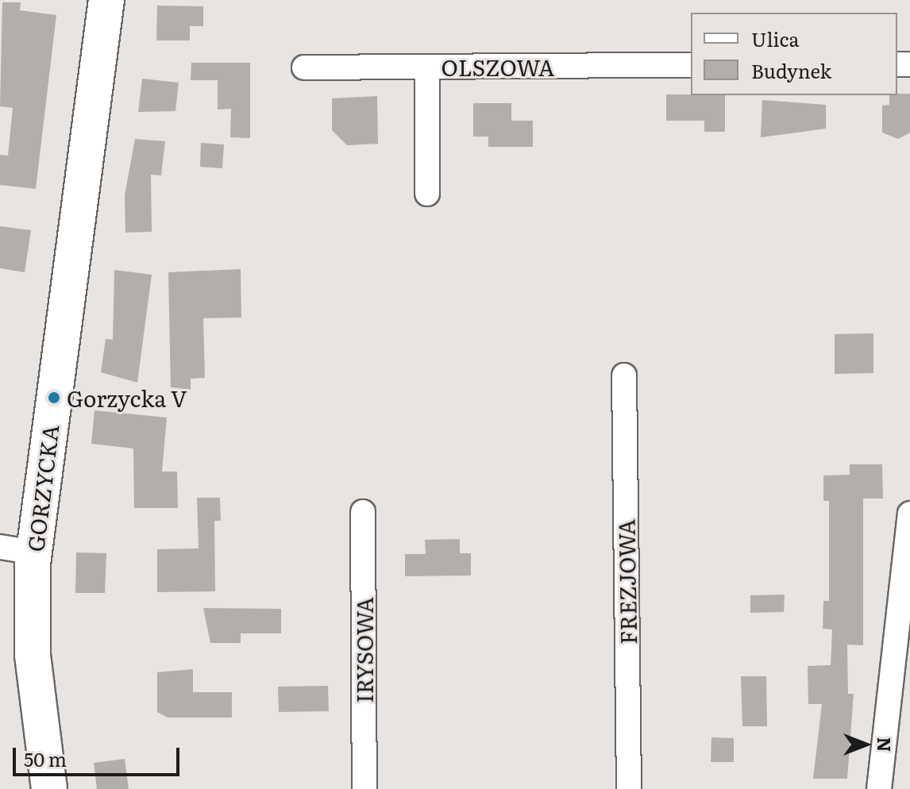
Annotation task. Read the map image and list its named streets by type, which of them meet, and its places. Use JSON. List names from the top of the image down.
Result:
{
  "streets": {
    "street": [
      "OLSZOWA",
      "GORZYCKA",
      "FREZJOWA",
      "IRYSOWA"
    ]
  },
  "places": ["Gorzycka V"],
  "legend": ["Ulica", "Budynek"],
  "scale_bar": "50 m",
  "north": "right"
}
